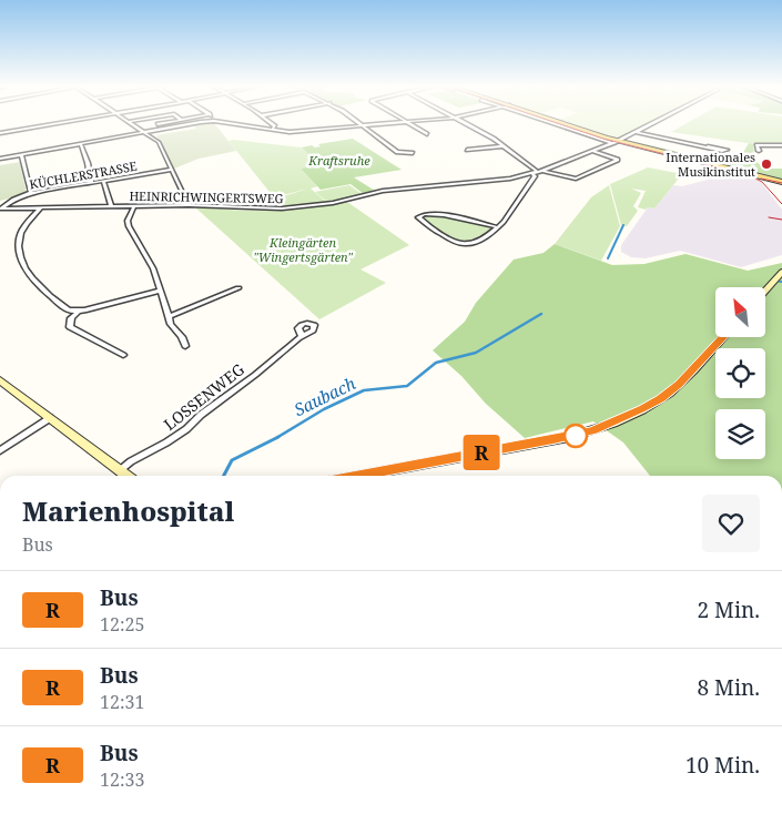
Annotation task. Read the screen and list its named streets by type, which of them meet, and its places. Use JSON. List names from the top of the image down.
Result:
{
  "streets": {
    "street": ["KÜCHLERSTRASSE", "HEINRICHWINGERTSWEG", "LOSSENWEG"]
  },
  "crossings": [
    ["KÜCHLERSTRASSE", "HEINRICHWINGERTSWEG"]
  ],
  "water": ["Saubach"],
  "parks": ["Kraftsruhe", "Kleingärten \"Wingertsgärten\""],
  "places": ["Internationales Musikinstitut"],
  "lines": ["bus line R"],
  "north": "top left",
  "page": {
    "on_map": "R",
    "heading": ["Marienhospital", "Bus"],
    "list": [
      {
        "mark": "R",
        "name": "Bus",
        "note": "12:25",
        "value": "2 Min."
      },
      {
        "mark": "R",
        "name": "Bus",
        "note": "12:31",
        "value": "8 Min."
      },
      {
        "mark": "R",
        "name": "Bus",
        "note": "12:33",
        "value": "10 Min."
      }
    ]
  }
}
